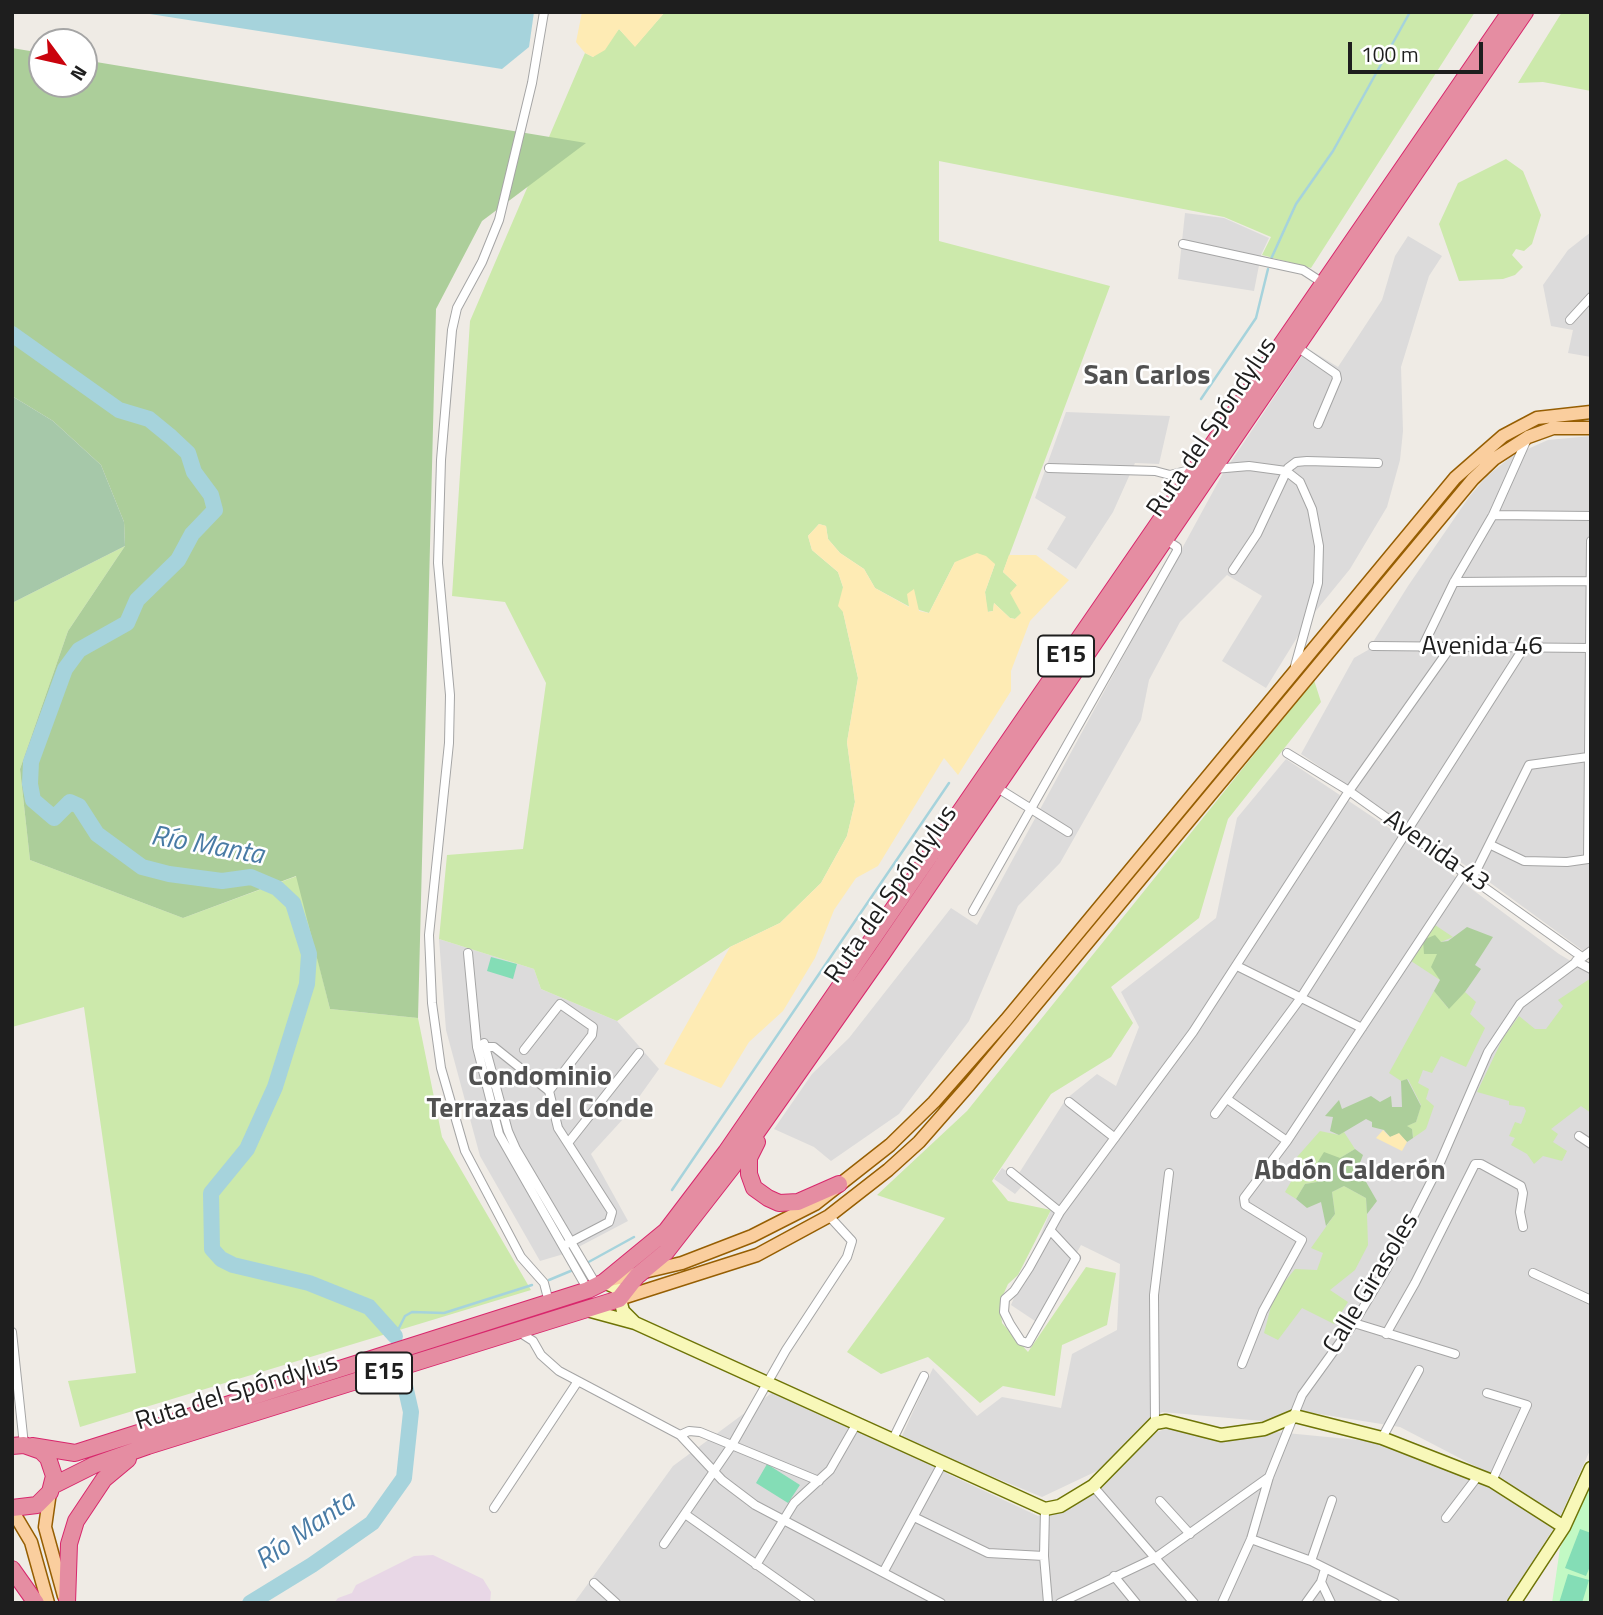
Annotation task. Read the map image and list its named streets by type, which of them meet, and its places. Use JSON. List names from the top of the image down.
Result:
{
  "streets": {
    "highway": ["Ruta del Spóndylus", "E15"],
    "street": ["Avenida 46", "Avenida 43", "Calle Girasoles"]
  },
  "crossings": [
    ["Ruta del Spóndylus", "E15"],
    ["Avenida 43", "Calle Girasoles"]
  ],
  "districts": ["San Carlos", "Condominio Terrazas del Conde", "Abdón Calderón"],
  "water": ["Río Manta"],
  "scale_bar": "100 m",
  "north": "bottom right"
}
